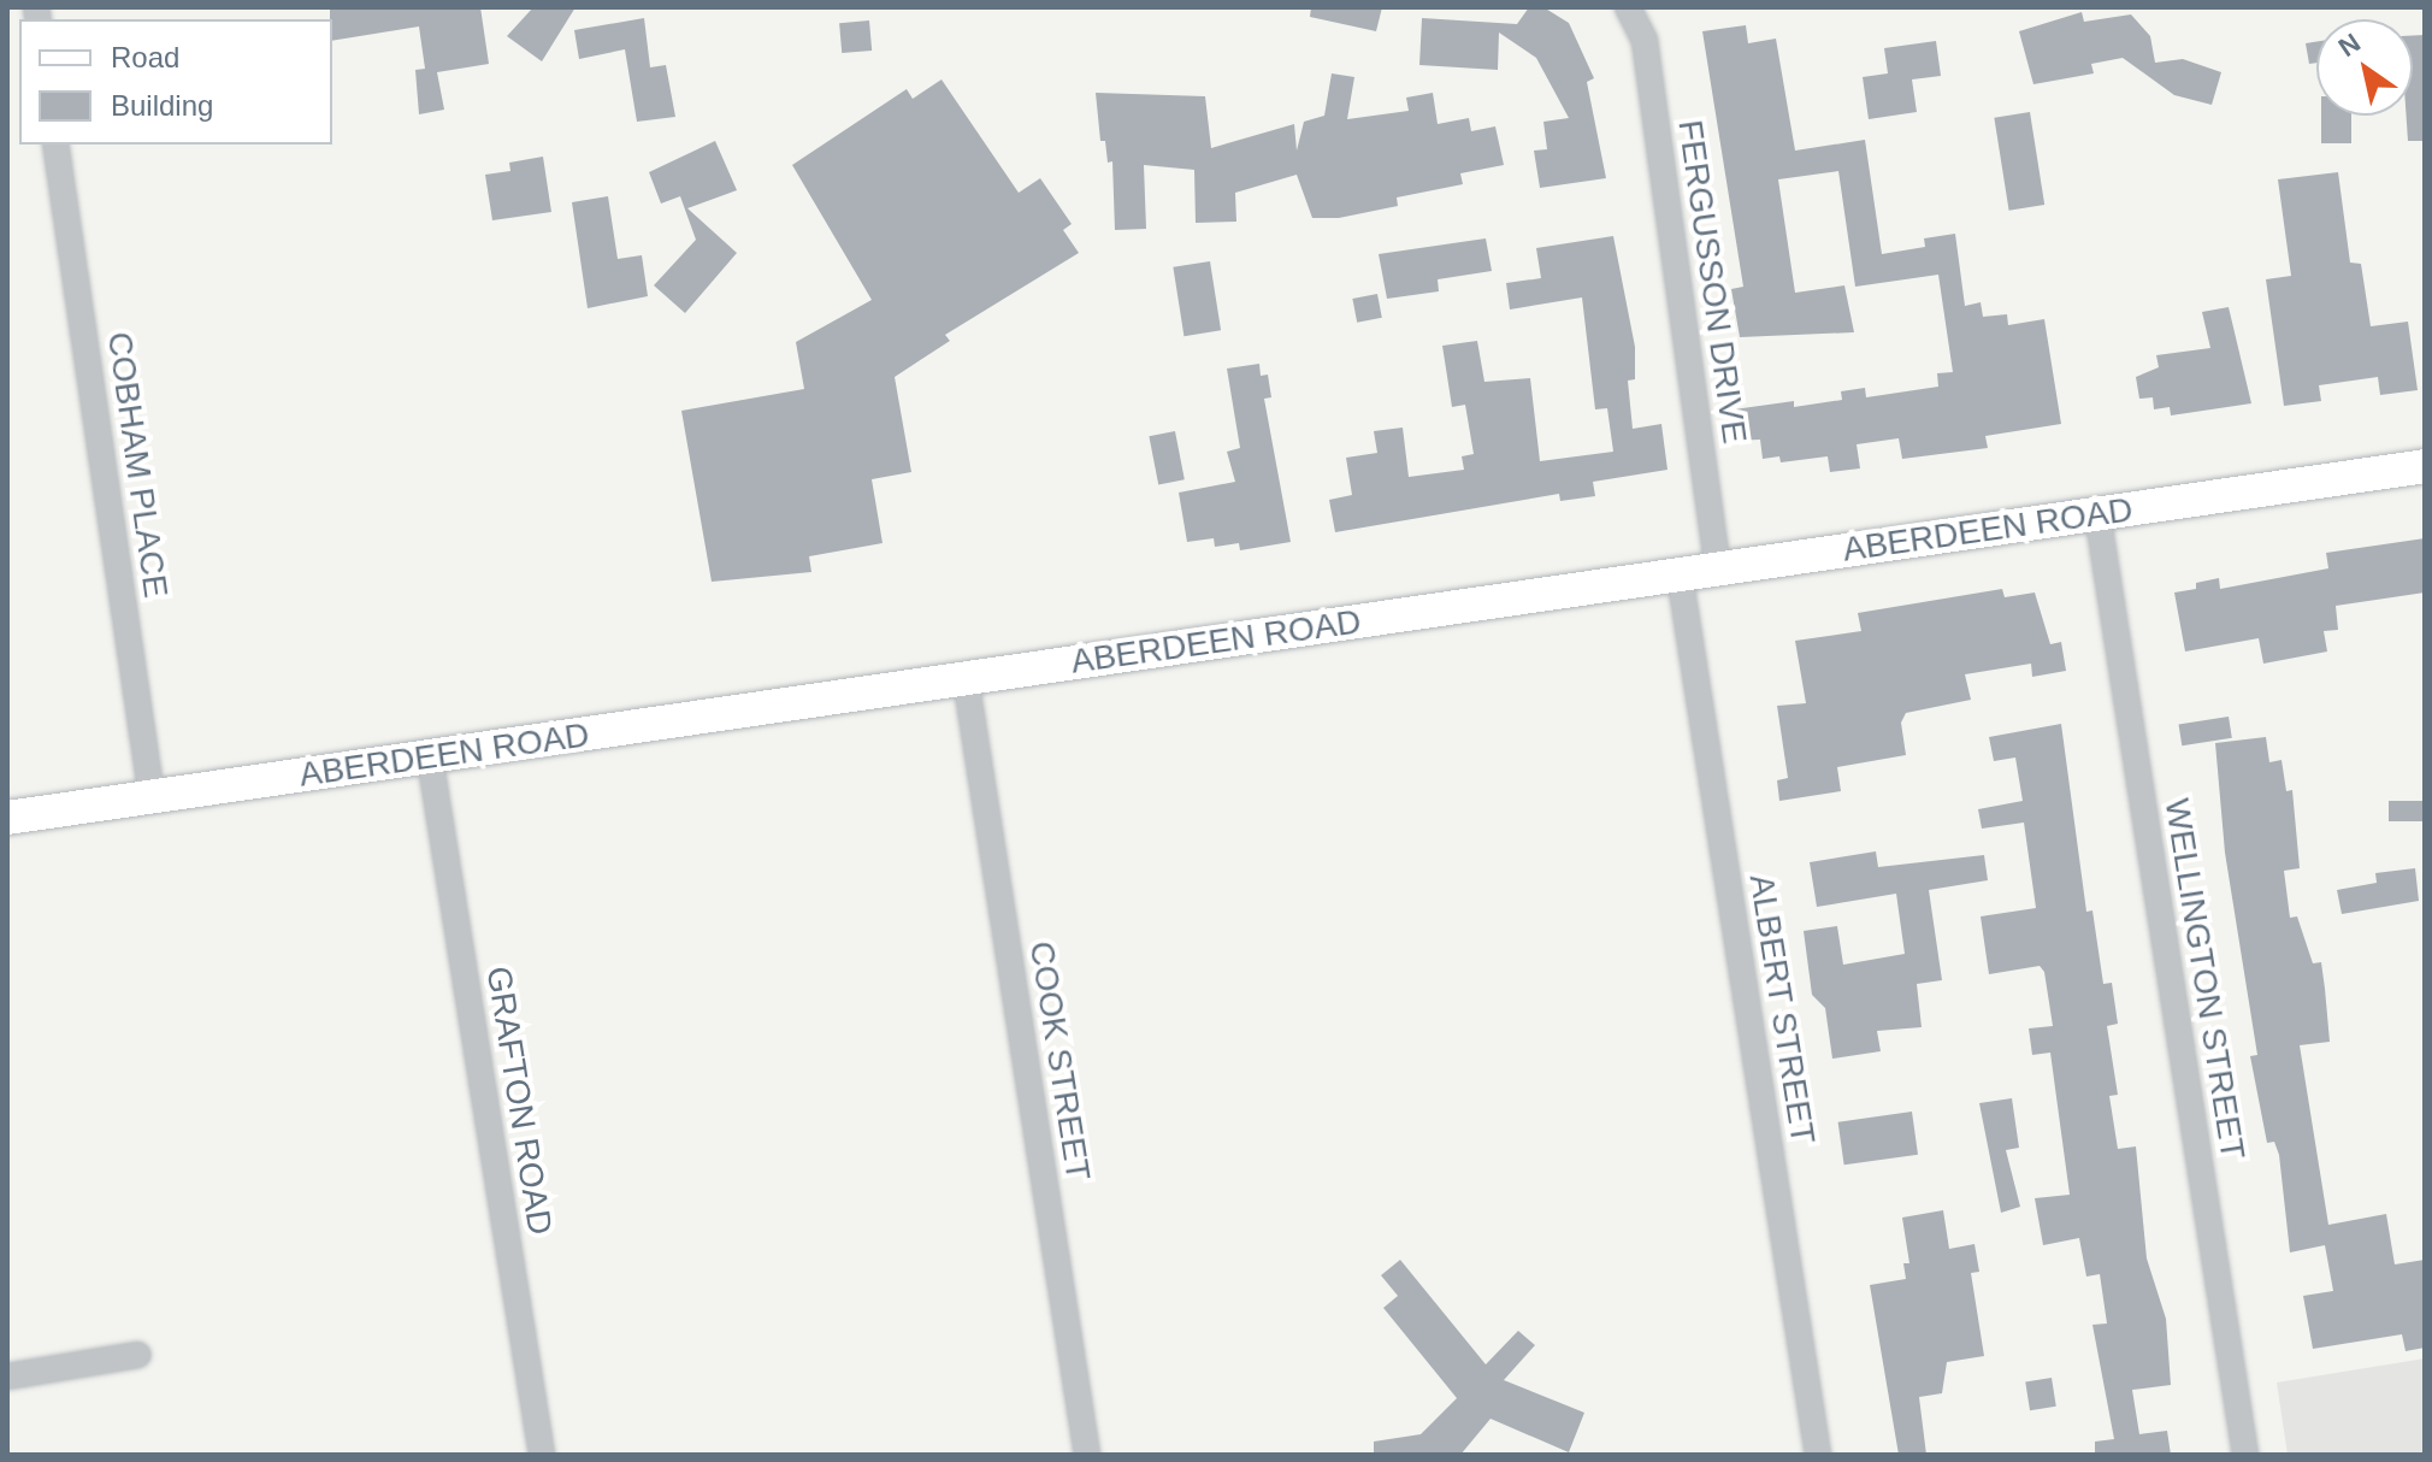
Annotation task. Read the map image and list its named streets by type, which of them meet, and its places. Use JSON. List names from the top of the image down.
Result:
{
  "streets": {
    "street": [
      "FERGUSSON DRIVE",
      "COBHAM PLACE",
      "ABERDEEN ROAD",
      "WELLINGTON STREET",
      "ALBERT STREET",
      "COOK STREET",
      "GRAFTON ROAD"
    ]
  },
  "crossings": [
    ["FERGUSSON DRIVE", "ABERDEEN ROAD"],
    ["COBHAM PLACE", "ABERDEEN ROAD"],
    ["ABERDEEN ROAD", "WELLINGTON STREET"],
    ["ABERDEEN ROAD", "ALBERT STREET"],
    ["ABERDEEN ROAD", "COOK STREET"],
    ["ABERDEEN ROAD", "GRAFTON ROAD"]
  ],
  "legend": ["Road", "Building"],
  "north": "top left"
}
